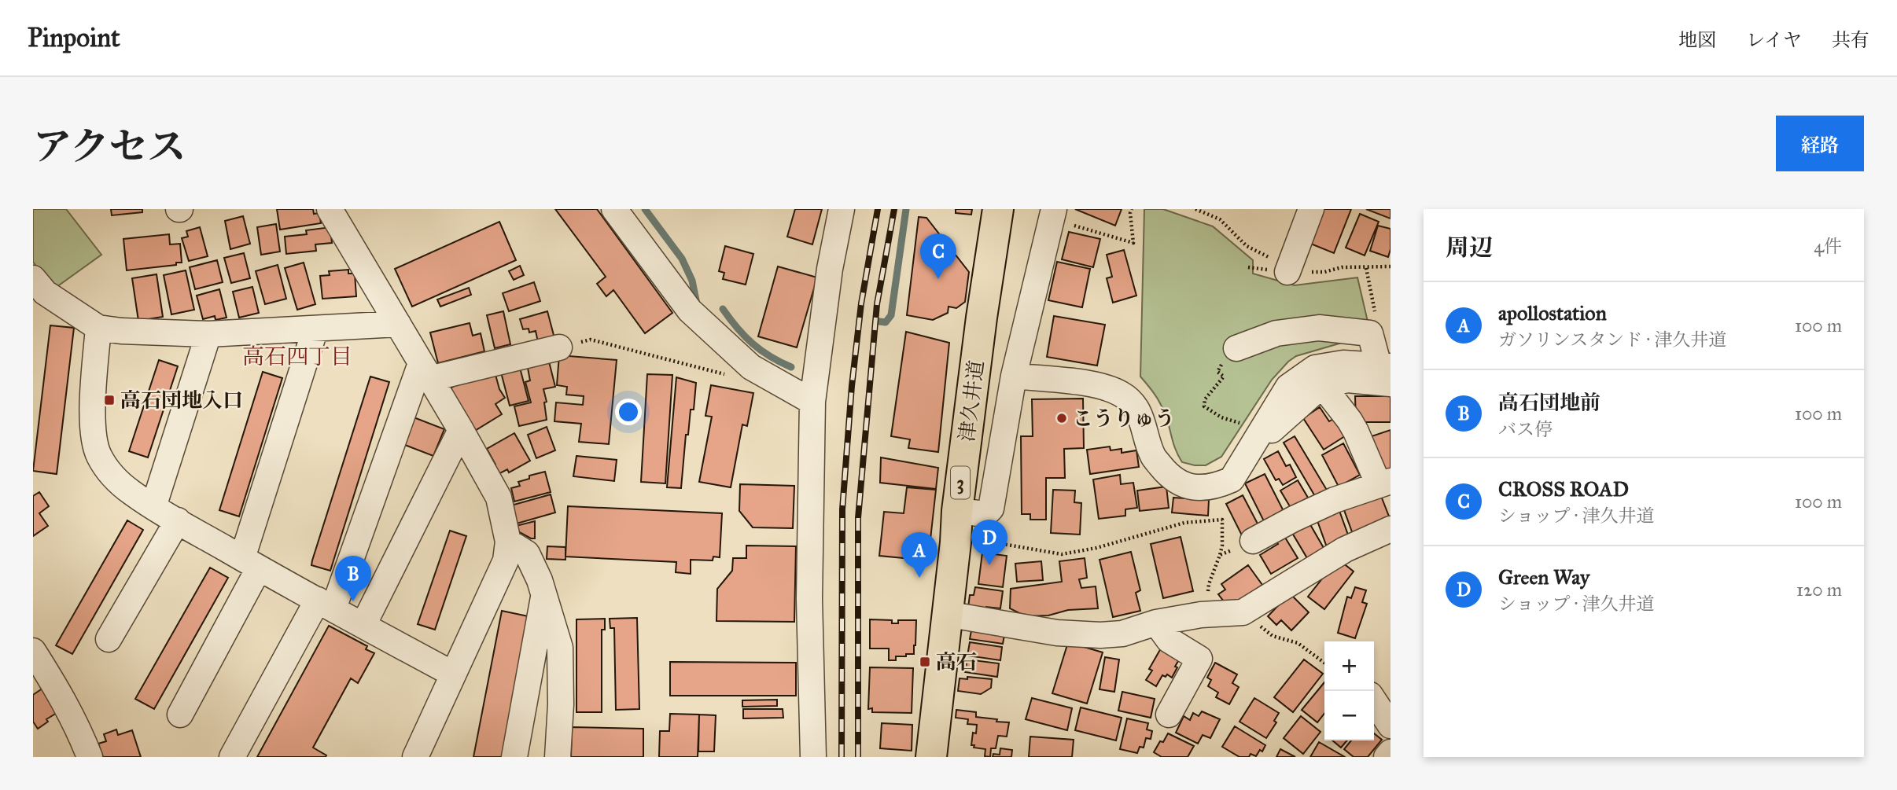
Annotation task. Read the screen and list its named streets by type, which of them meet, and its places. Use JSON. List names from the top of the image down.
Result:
{
  "streets": {
    "main road": ["津久井道", "3"]
  },
  "districts": ["高石四丁目"],
  "places": {
    "transit": ["高石団地入口", "高石"],
    "other": ["こうりゅう"]
  },
  "page": {
    "header": "Pinpoint",
    "nav": ["地図", "レイヤ", "共有"],
    "title": "アクセス",
    "buttons": "経路",
    "heading": ["周辺", "4件"],
    "pins": [
      "C",
      "D",
      "A",
      "B"
    ],
    "list": [
      {
        "mark": "A",
        "name": "apollostation",
        "note": "ガソリンスタンド · 津久井道",
        "value": "100 m"
      },
      {
        "mark": "B",
        "name": "高石団地前",
        "note": "バス停",
        "value": "100 m"
      },
      {
        "mark": "C",
        "name": "CROSS ROAD",
        "note": "ショップ · 津久井道",
        "value": "100 m"
      },
      {
        "mark": "D",
        "name": "Green Way",
        "note": "ショップ · 津久井道",
        "value": "120 m"
      }
    ],
    "map_buttons": ["+", "−"]
  }
}
